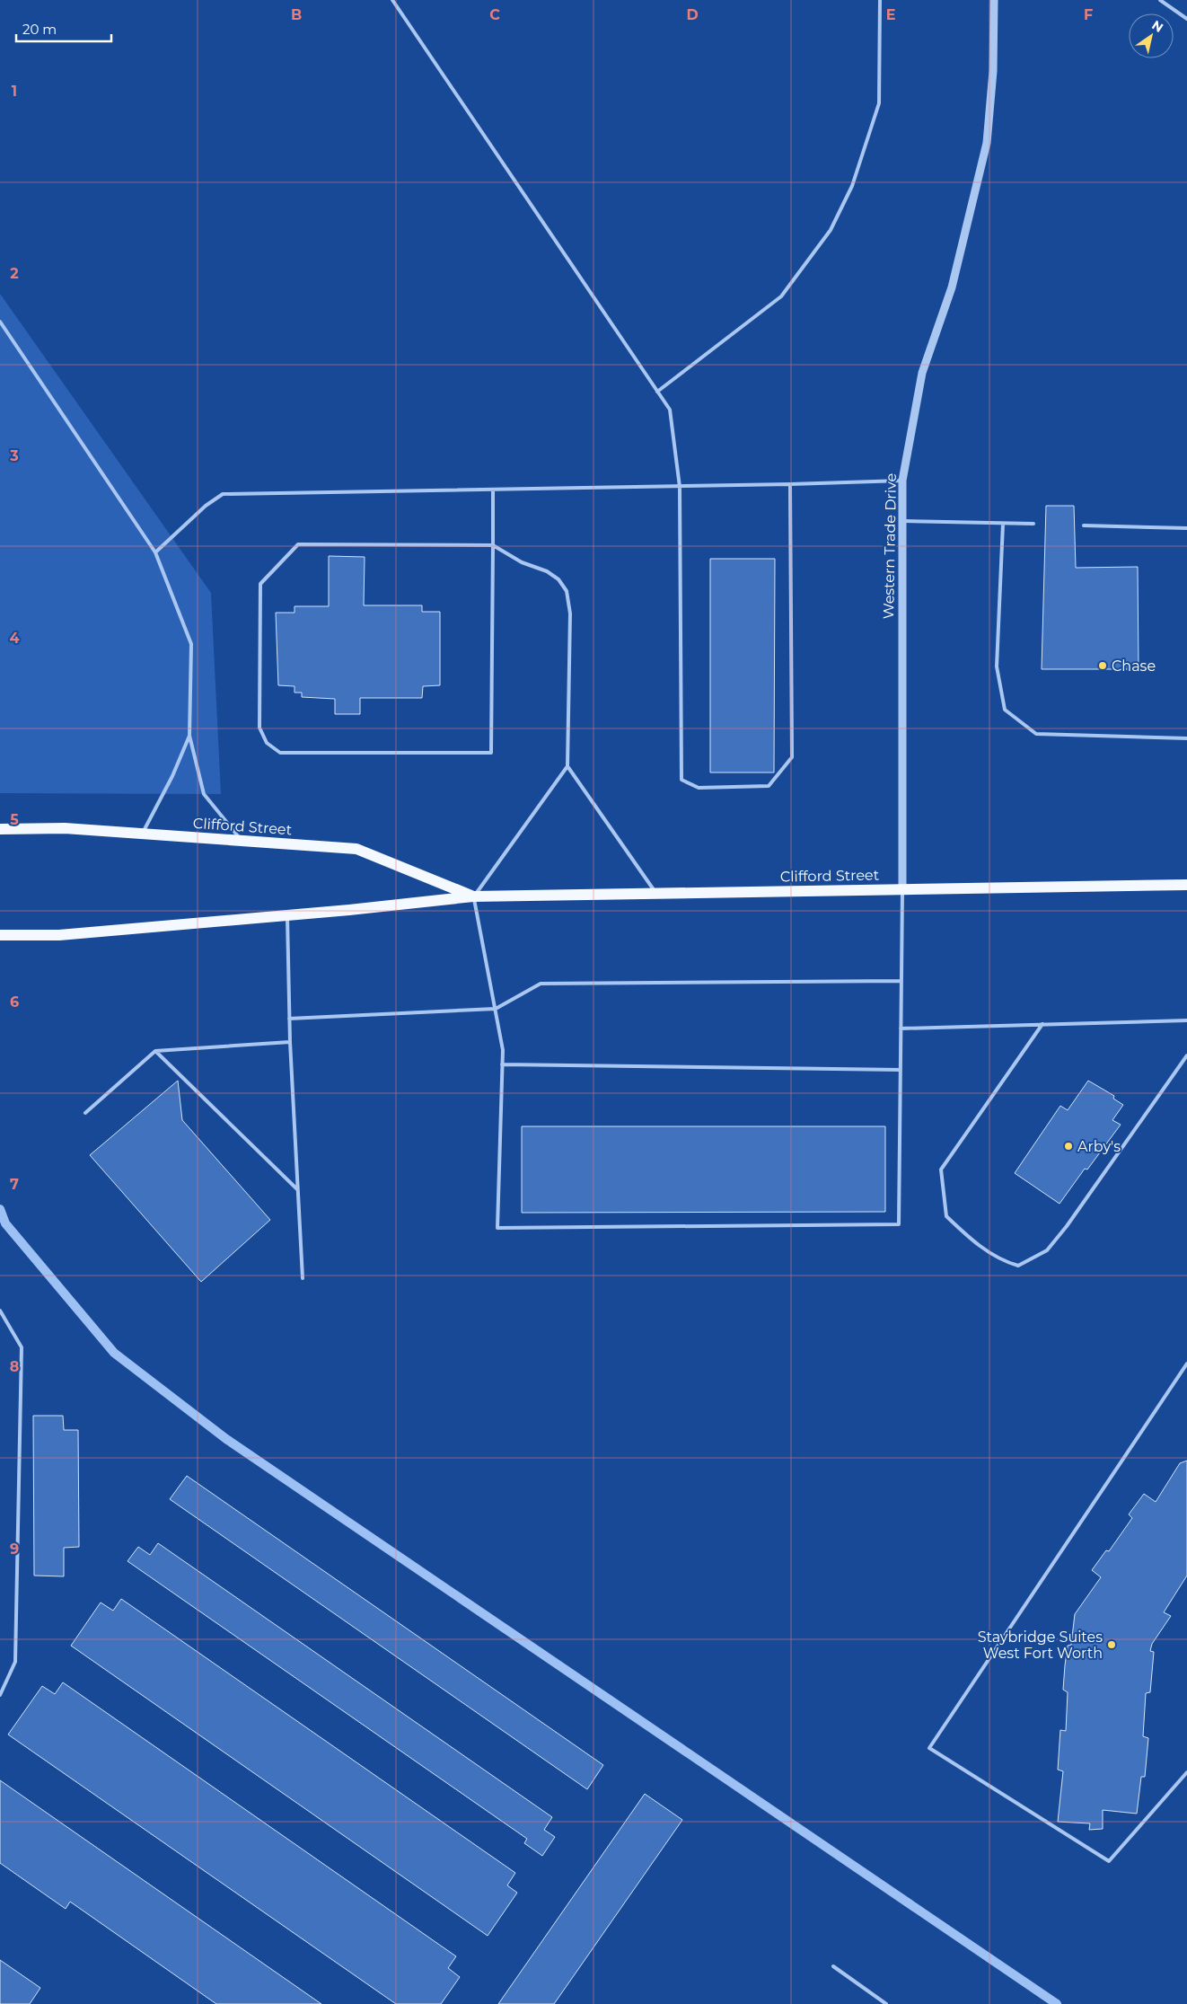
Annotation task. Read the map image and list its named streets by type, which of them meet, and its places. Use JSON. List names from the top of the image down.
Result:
{
  "streets": {
    "main road": ["Clifford Street"],
    "street": ["Western Trade Drive"]
  },
  "crossings": [
    ["Western Trade Drive", "Clifford Street"]
  ],
  "places": ["Chase", "Arby's", "Staybridge Suites West Fort Worth"],
  "scale_bar": "20 m",
  "north": "top right",
  "grid": {
    "columns": [
      "B",
      "C",
      "D",
      "E",
      "F"
    ],
    "rows": [
      "1",
      "2",
      "3",
      "4",
      "5",
      "6",
      "7",
      "8",
      "9"
    ]
  }
}
